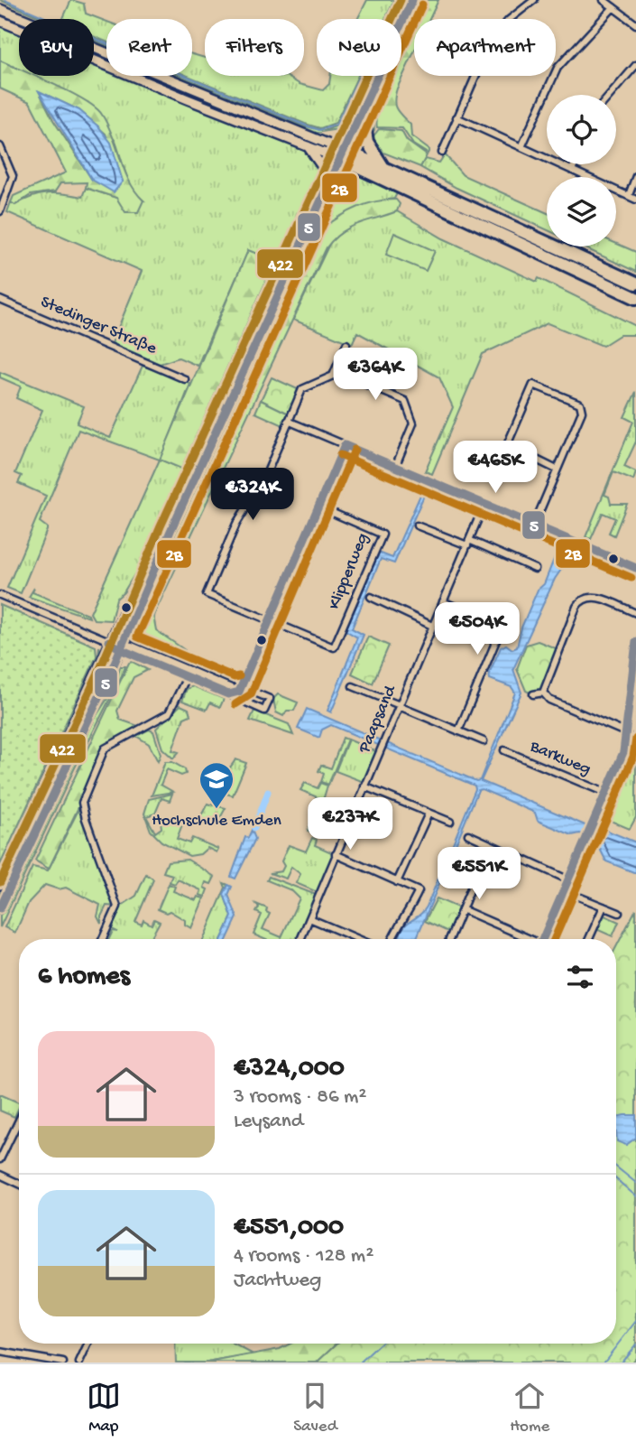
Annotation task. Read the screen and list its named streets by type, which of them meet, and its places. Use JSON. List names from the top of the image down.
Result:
{
  "streets": {
    "street": [
      "Stedinger Straße",
      "Klipperweg",
      "Paapsand",
      "Barkweg"
    ]
  },
  "places": {
    "school or university": ["Hochschule Emden"]
  },
  "lines": ["transit line 5", "transit line 422", "transit line 2B"],
  "page": {
    "chip": [
      "Buy",
      "Rent",
      "Filters",
      "New",
      "Apartment"
    ],
    "price": [
      "€364K",
      "€465K",
      "€324K",
      "€504K",
      "€237K",
      "€551K"
    ],
    "heading": "6 homes",
    "list": [
      {
        "name": "€324,000",
        "note": "3 rooms · 86 m² · Leysand"
      },
      {
        "name": "€551,000",
        "note": "4 rooms · 128 m² · Jachtweg"
      }
    ],
    "tabs": ["Map", "Saved", "Home"]
  }
}
